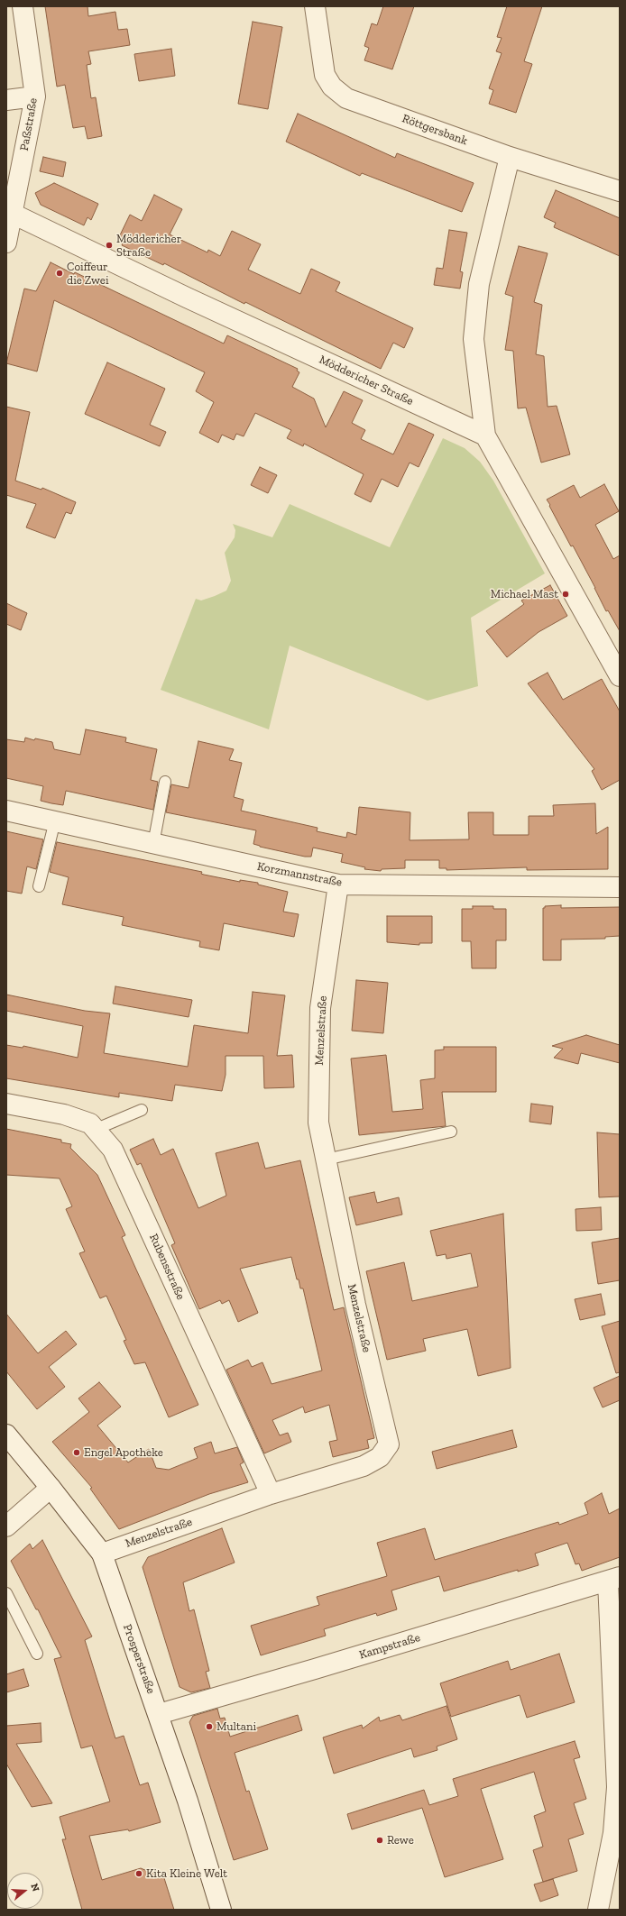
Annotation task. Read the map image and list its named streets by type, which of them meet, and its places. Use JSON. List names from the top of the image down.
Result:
{
  "streets": {
    "street": [
      "Paßstraße",
      "Röttgersbank",
      "Möddericher Straße",
      "Korzmannstraße",
      "Menzelstraße",
      "Rubensstraße",
      "Kampstraße",
      "Prosperstraße"
    ]
  },
  "crossings": [
    ["Paßstraße", "Möddericher Straße"],
    ["Korzmannstraße", "Menzelstraße"],
    ["Menzelstraße", "Rubensstraße"],
    ["Menzelstraße", "Prosperstraße"],
    ["Kampstraße", "Prosperstraße"]
  ],
  "places": [
    "Möddericher Straße",
    "Coiffeur die Zwei",
    "Michael Mast",
    "Engel Apotheke",
    "Multani",
    "Rewe",
    "Kita Kleine Welt"
  ],
  "north": "right"
}
